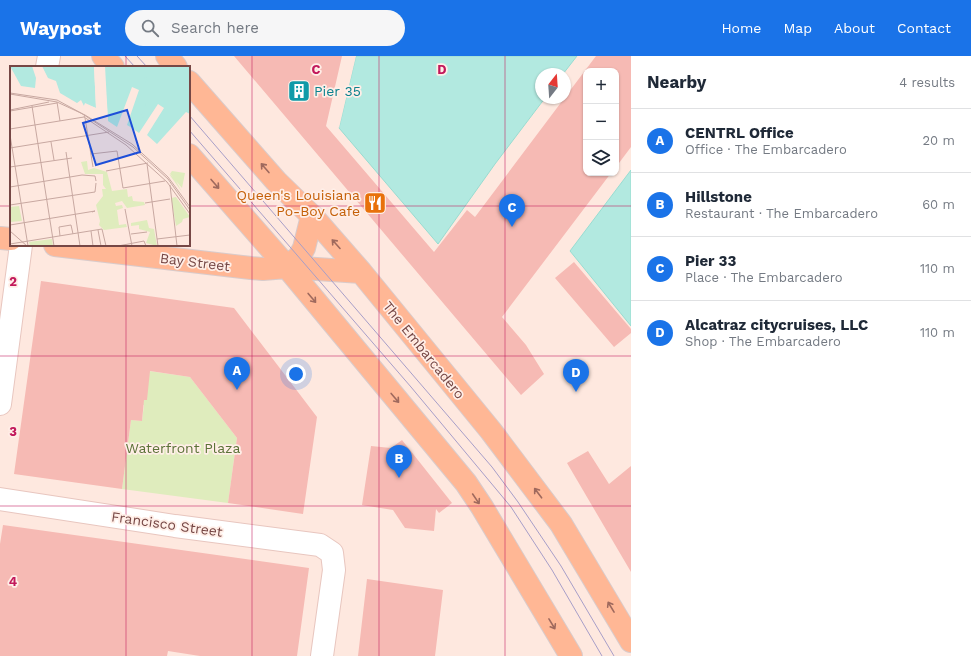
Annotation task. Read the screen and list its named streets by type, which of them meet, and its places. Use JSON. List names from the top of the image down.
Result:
{
  "streets": {
    "main road": ["Bay Street", "The Embarcadero"],
    "street": ["Francisco Street"]
  },
  "crossings": [
    ["Bay Street", "The Embarcadero"]
  ],
  "parks": ["Waterfront Plaza"],
  "places": {
    "building": ["Pier 35"],
    "restaurant": ["Queen's Louisiana Po-Boy Cafe"]
  },
  "north": "top",
  "page": {
    "header": "Waypost",
    "search": "Search here",
    "nav": [
      "Home",
      "Map",
      "About",
      "Contact"
    ],
    "heading": ["Nearby", "4 results"],
    "map_buttons": ["+", "−"],
    "list": [
      {
        "mark": "A",
        "name": "CENTRL Office",
        "note": "Office · The Embarcadero",
        "value": "20 m"
      },
      {
        "mark": "B",
        "name": "Hillstone",
        "note": "Restaurant · The Embarcadero",
        "value": "60 m"
      },
      {
        "mark": "C",
        "name": "Pier 33",
        "note": "Place · The Embarcadero",
        "value": "110 m"
      },
      {
        "mark": "D",
        "name": "Alcatraz citycruises, LLC",
        "note": "Shop · The Embarcadero",
        "value": "110 m"
      }
    ],
    "pins": [
      "C",
      "A",
      "D",
      "B"
    ]
  },
  "grid": {
    "columns": ["C", "D"],
    "rows": ["2", "3", "4"]
  }
}
